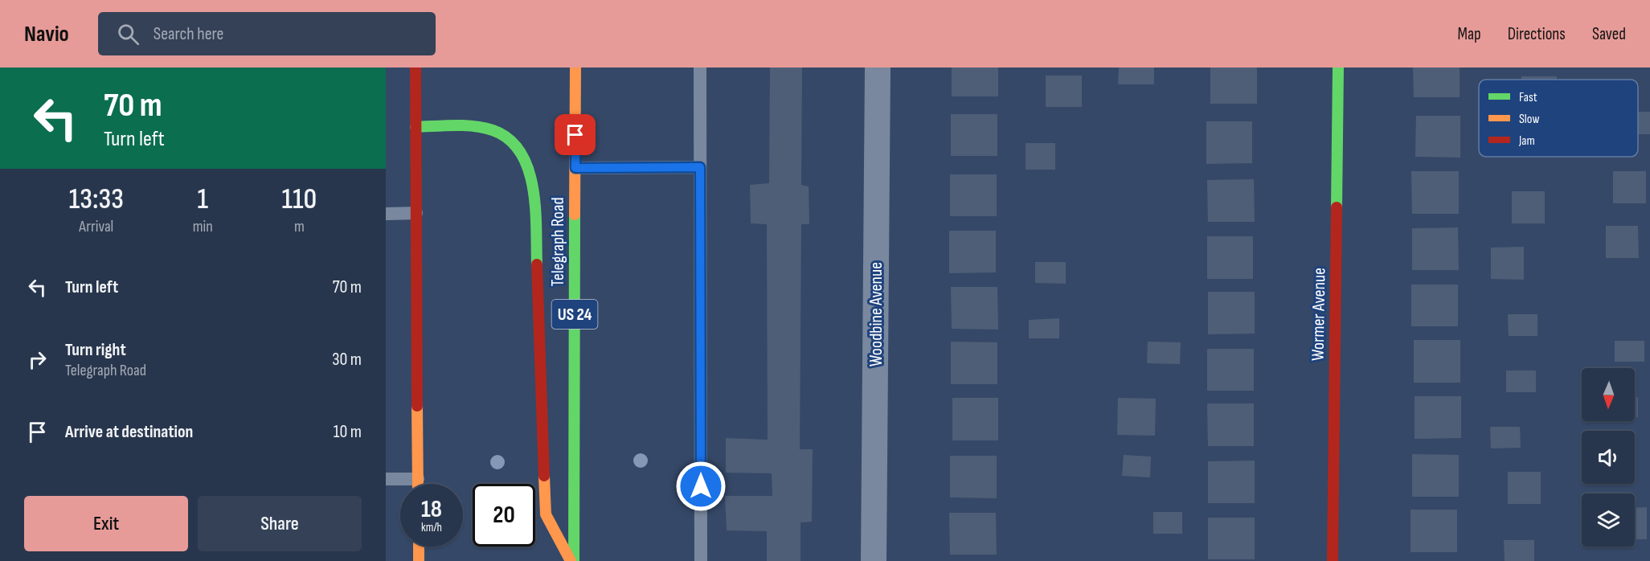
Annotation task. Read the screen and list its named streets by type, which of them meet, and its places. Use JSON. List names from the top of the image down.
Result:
{
  "streets": {
    "main road": ["Telegraph Road", "US 24", "Wormer Avenue"],
    "street": ["Woodbine Avenue"]
  },
  "legend": ["Fast", "Slow", "Jam"],
  "north": "bottom",
  "page": {
    "header": "Navio",
    "search": "Search here",
    "nav": ["Map", "Directions", "Saved"],
    "turn": ["70 m", "Turn left"],
    "eta": [
      "13:33",
      "Arrival",
      "1",
      "min",
      "110",
      "m"
    ],
    "list": [
      {
        "name": "Turn left",
        "value": "70 m"
      },
      {
        "name": "Turn right",
        "note": "Telegraph Road",
        "value": "30 m"
      },
      {
        "name": "Arrive at destination",
        "value": "10 m"
      }
    ],
    "speed": "18 km/h",
    "limit": "20",
    "buttons": ["Exit", "Share"]
  }
}
